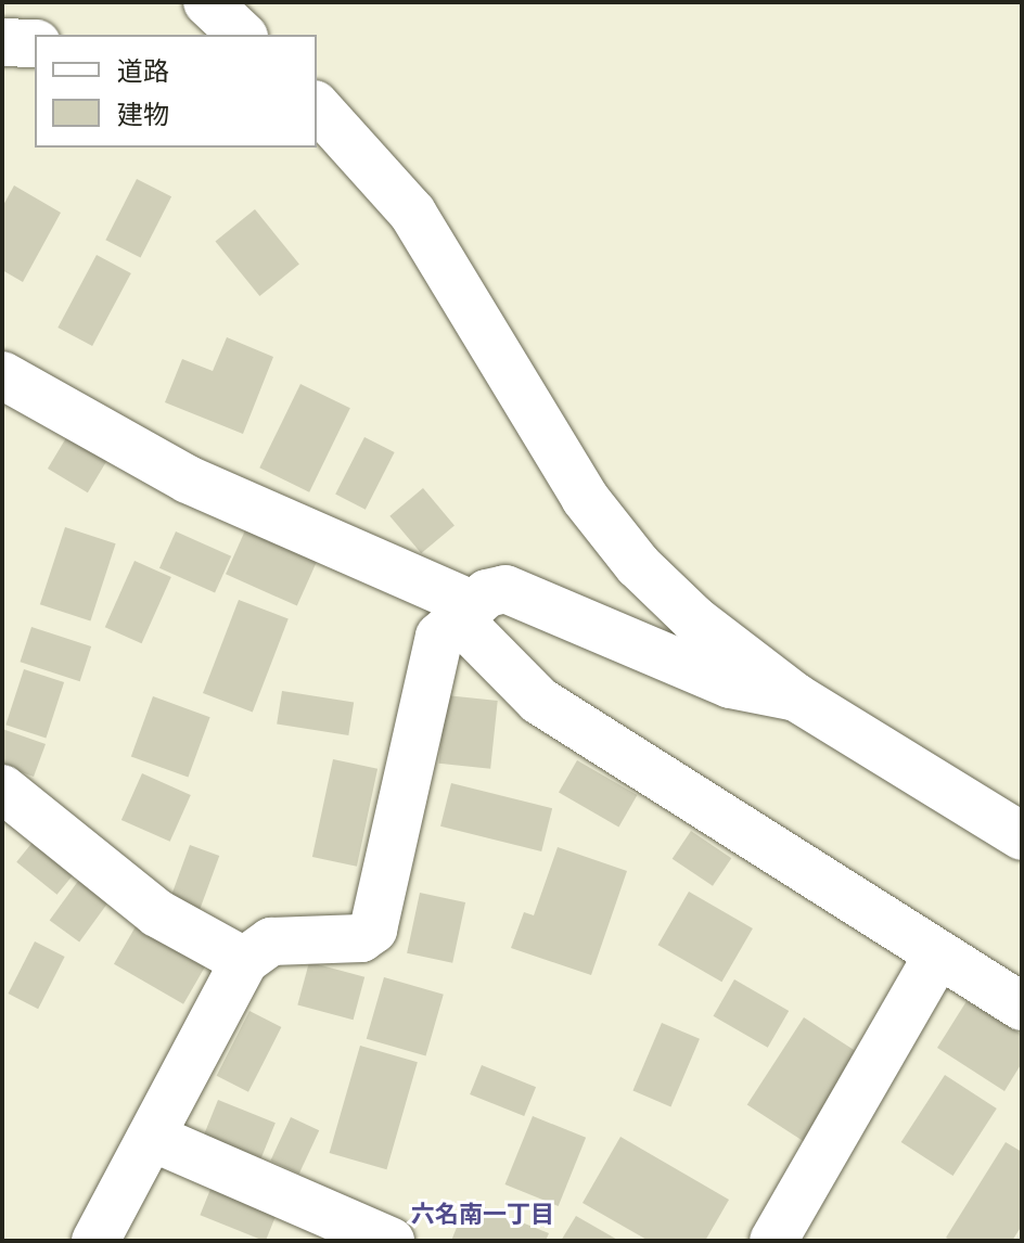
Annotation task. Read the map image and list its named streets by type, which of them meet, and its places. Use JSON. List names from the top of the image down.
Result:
{
  "districts": ["六名南一丁目"],
  "legend": ["道路", "建物"]
}
